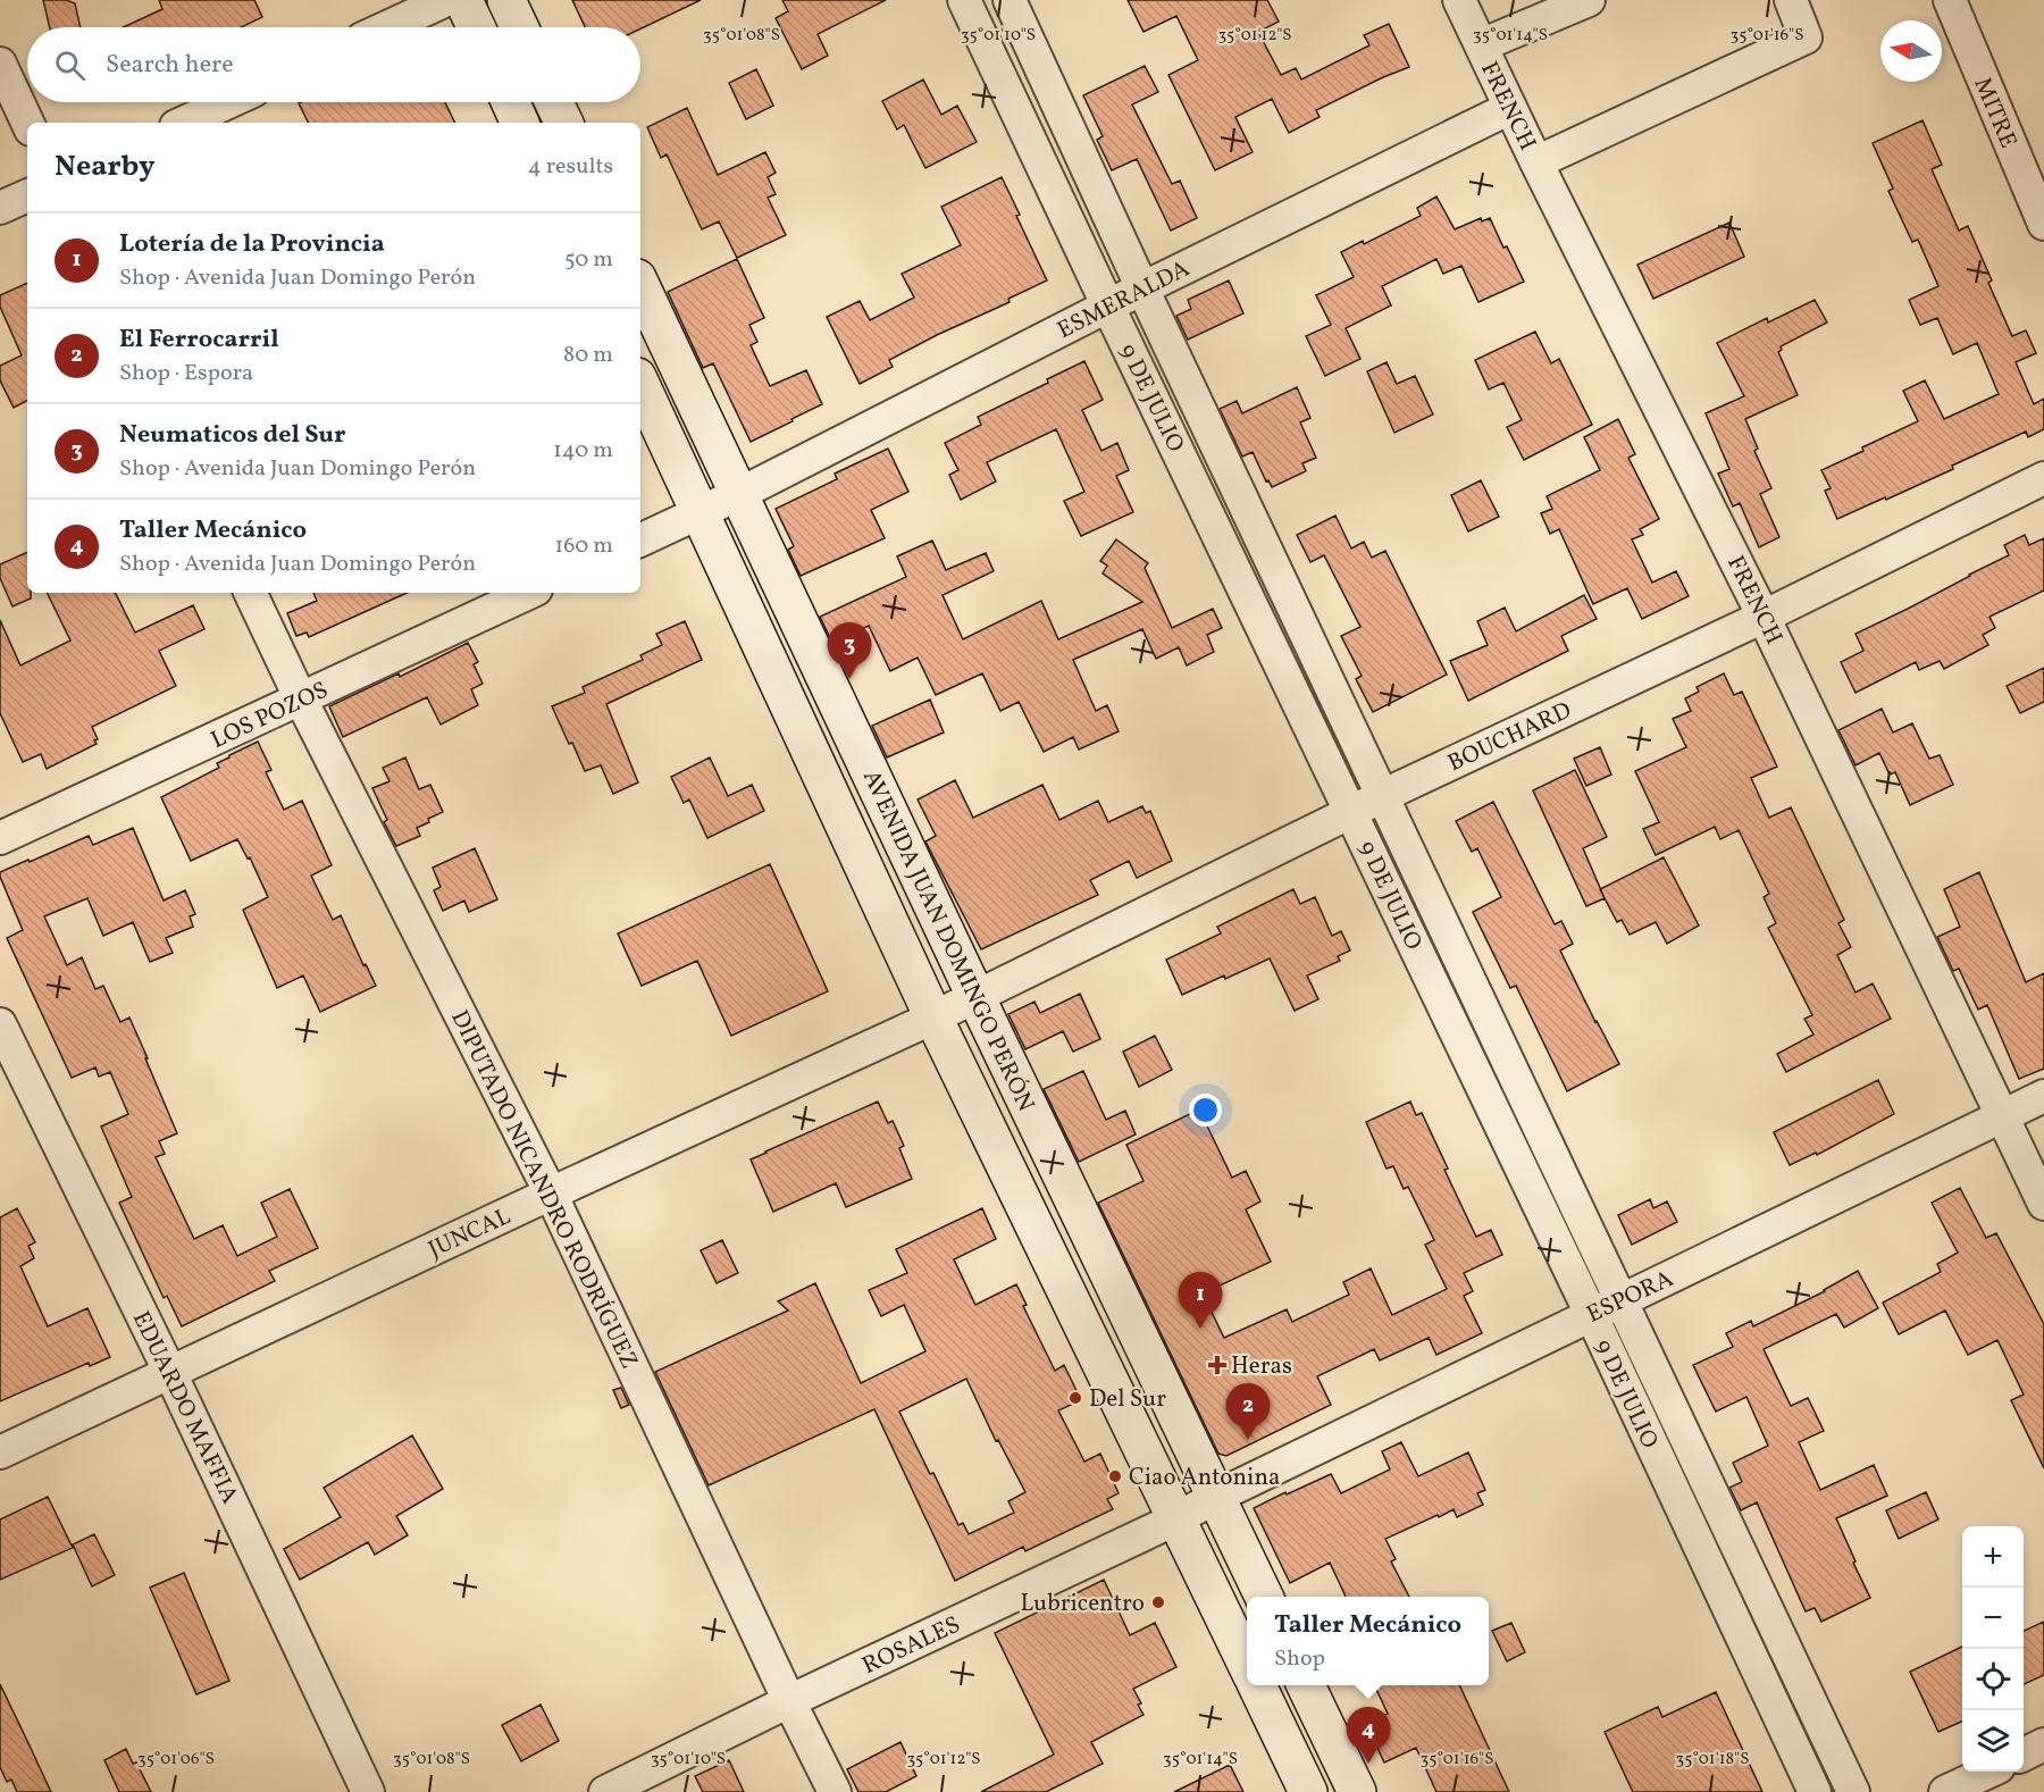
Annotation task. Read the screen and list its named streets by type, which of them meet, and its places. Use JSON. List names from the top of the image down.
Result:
{
  "streets": {
    "main road": ["AVENIDA JUAN DOMINGO PERÓN"],
    "street": [
      "FRENCH",
      "MITRE",
      "ESMERALDA",
      "9 DE JULIO",
      "LOS POZOS",
      "BOUCHARD",
      "DIPUTADO NICANDRO RODRÍGUEZ",
      "JUNCAL",
      "ESPORA",
      "EDUARDO MAFFIA",
      "ROSALES"
    ]
  },
  "crossings": [
    ["FRENCH", "ESMERALDA"],
    ["FRENCH", "BOUCHARD"],
    ["FRENCH", "ESPORA"],
    ["ESMERALDA", "9 DE JULIO"],
    ["ESMERALDA", "AVENIDA JUAN DOMINGO PERÓN"],
    ["9 DE JULIO", "BOUCHARD"],
    ["9 DE JULIO", "ESPORA"],
    ["LOS POZOS", "DIPUTADO NICANDRO RODRÍGUEZ"],
    ["BOUCHARD", "AVENIDA JUAN DOMINGO PERÓN"],
    ["BOUCHARD", "JUNCAL"],
    ["AVENIDA JUAN DOMINGO PERÓN", "JUNCAL"],
    ["AVENIDA JUAN DOMINGO PERÓN", "ESPORA"],
    ["AVENIDA JUAN DOMINGO PERÓN", "ROSALES"],
    ["DIPUTADO NICANDRO RODRÍGUEZ", "JUNCAL"],
    ["DIPUTADO NICANDRO RODRÍGUEZ", "ROSALES"],
    ["JUNCAL", "EDUARDO MAFFIA"],
    ["ESPORA", "ROSALES"]
  ],
  "places": {
    "health": ["Heras"],
    "other": ["Del Sur", "Ciao Antonina", "Lubricentro"]
  },
  "north": "left",
  "page": {
    "search": "Search here",
    "heading": ["Nearby", "4 results"],
    "list": [
      {
        "mark": "1",
        "name": "Lotería de la Provincia",
        "note": "Shop · Avenida Juan Domingo Perón",
        "value": "50 m"
      },
      {
        "mark": "2",
        "name": "El Ferrocarril",
        "note": "Shop · Espora",
        "value": "80 m"
      },
      {
        "mark": "3",
        "name": "Neumaticos del Sur",
        "note": "Shop · Avenida Juan Domingo Perón",
        "value": "140 m"
      },
      {
        "mark": "4",
        "name": "Taller Mecánico",
        "note": "Shop · Avenida Juan Domingo Perón",
        "value": "160 m"
      }
    ],
    "pins": [
      "3",
      "1",
      "2",
      "4"
    ],
    "map_buttons": ["+", "−"],
    "popup": ["Taller Mecánico", "Shop"]
  },
  "coordinates": [
    "35°01'08\"S",
    "35°01'10\"S",
    "35°01'12\"S",
    "35°01'14\"S",
    "35°01'16\"S",
    "35°01'06\"S",
    "35°01'18\"S"
  ]
}
